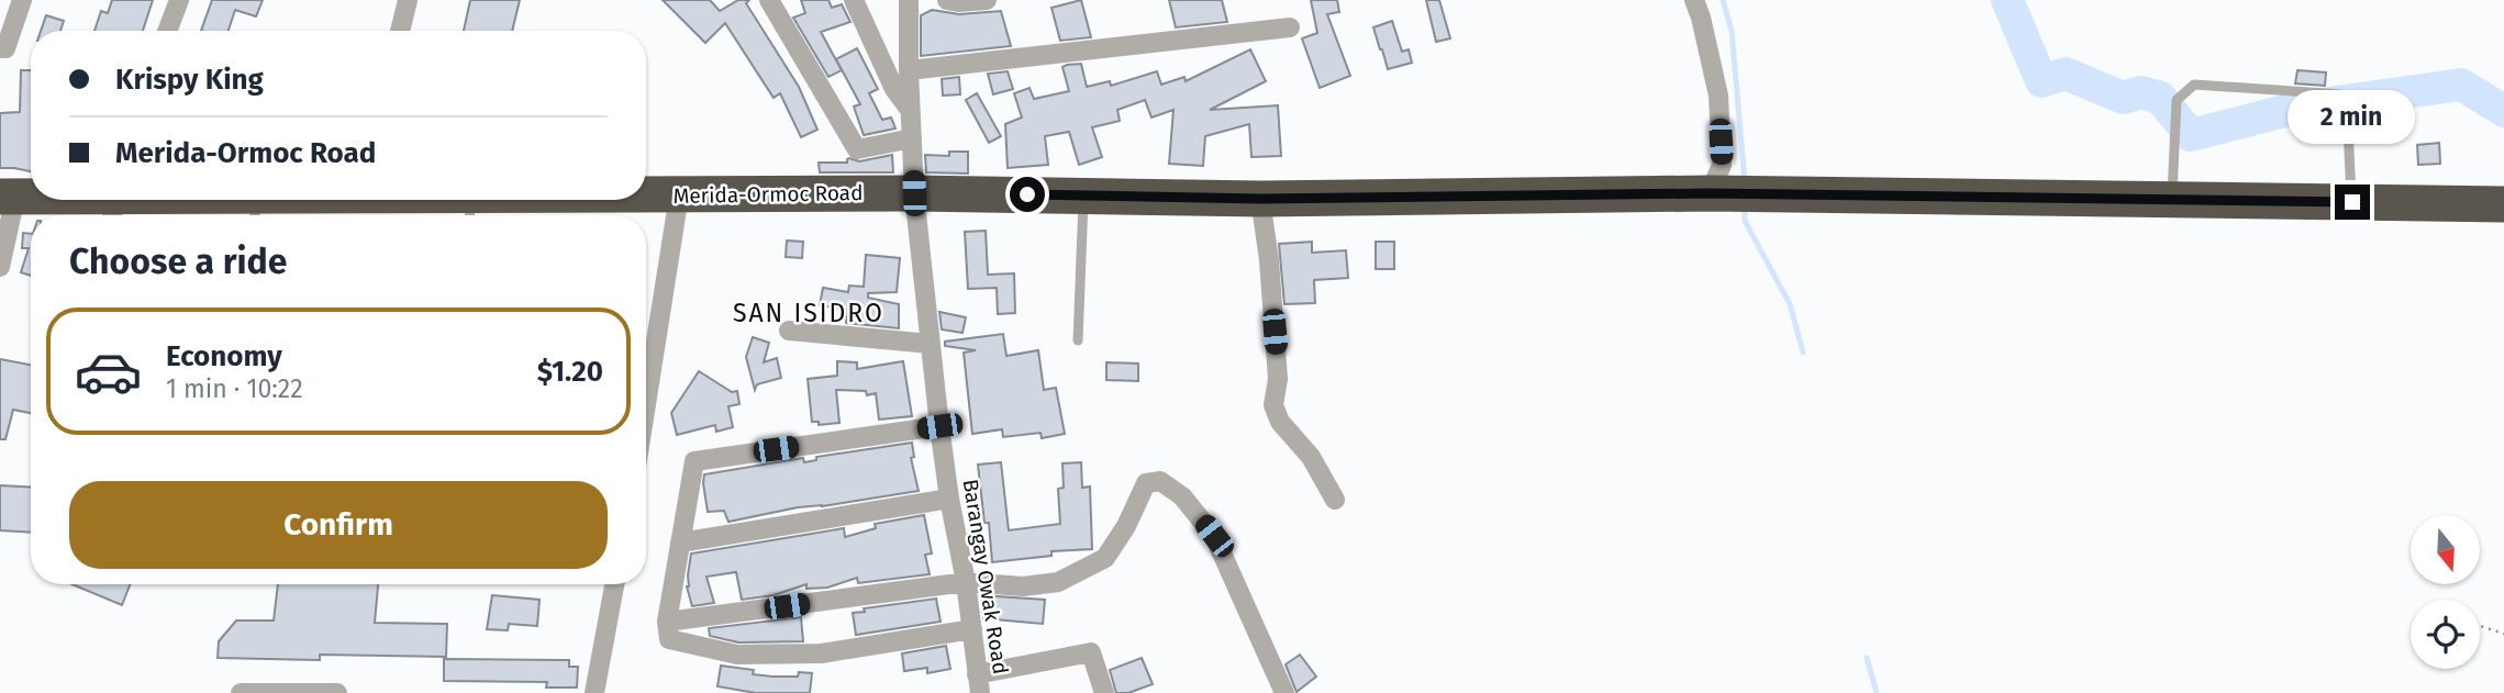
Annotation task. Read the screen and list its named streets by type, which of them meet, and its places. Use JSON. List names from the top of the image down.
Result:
{
  "streets": {
    "highway": ["Merida-Ormoc Road"],
    "street": ["Barangay Owak Road"]
  },
  "crossings": [
    ["Merida-Ormoc Road", "Barangay Owak Road"]
  ],
  "districts": ["SAN ISIDRO"],
  "north": "bottom",
  "page": {
    "banner": ["Krispy King", "Merida-Ormoc Road"],
    "bubble": "2 min",
    "heading": "Choose a ride",
    "list": [
      {
        "name": "Economy",
        "note": "1 min · 10:22",
        "value": "$1.20"
      }
    ],
    "buttons": "Confirm"
  }
}
